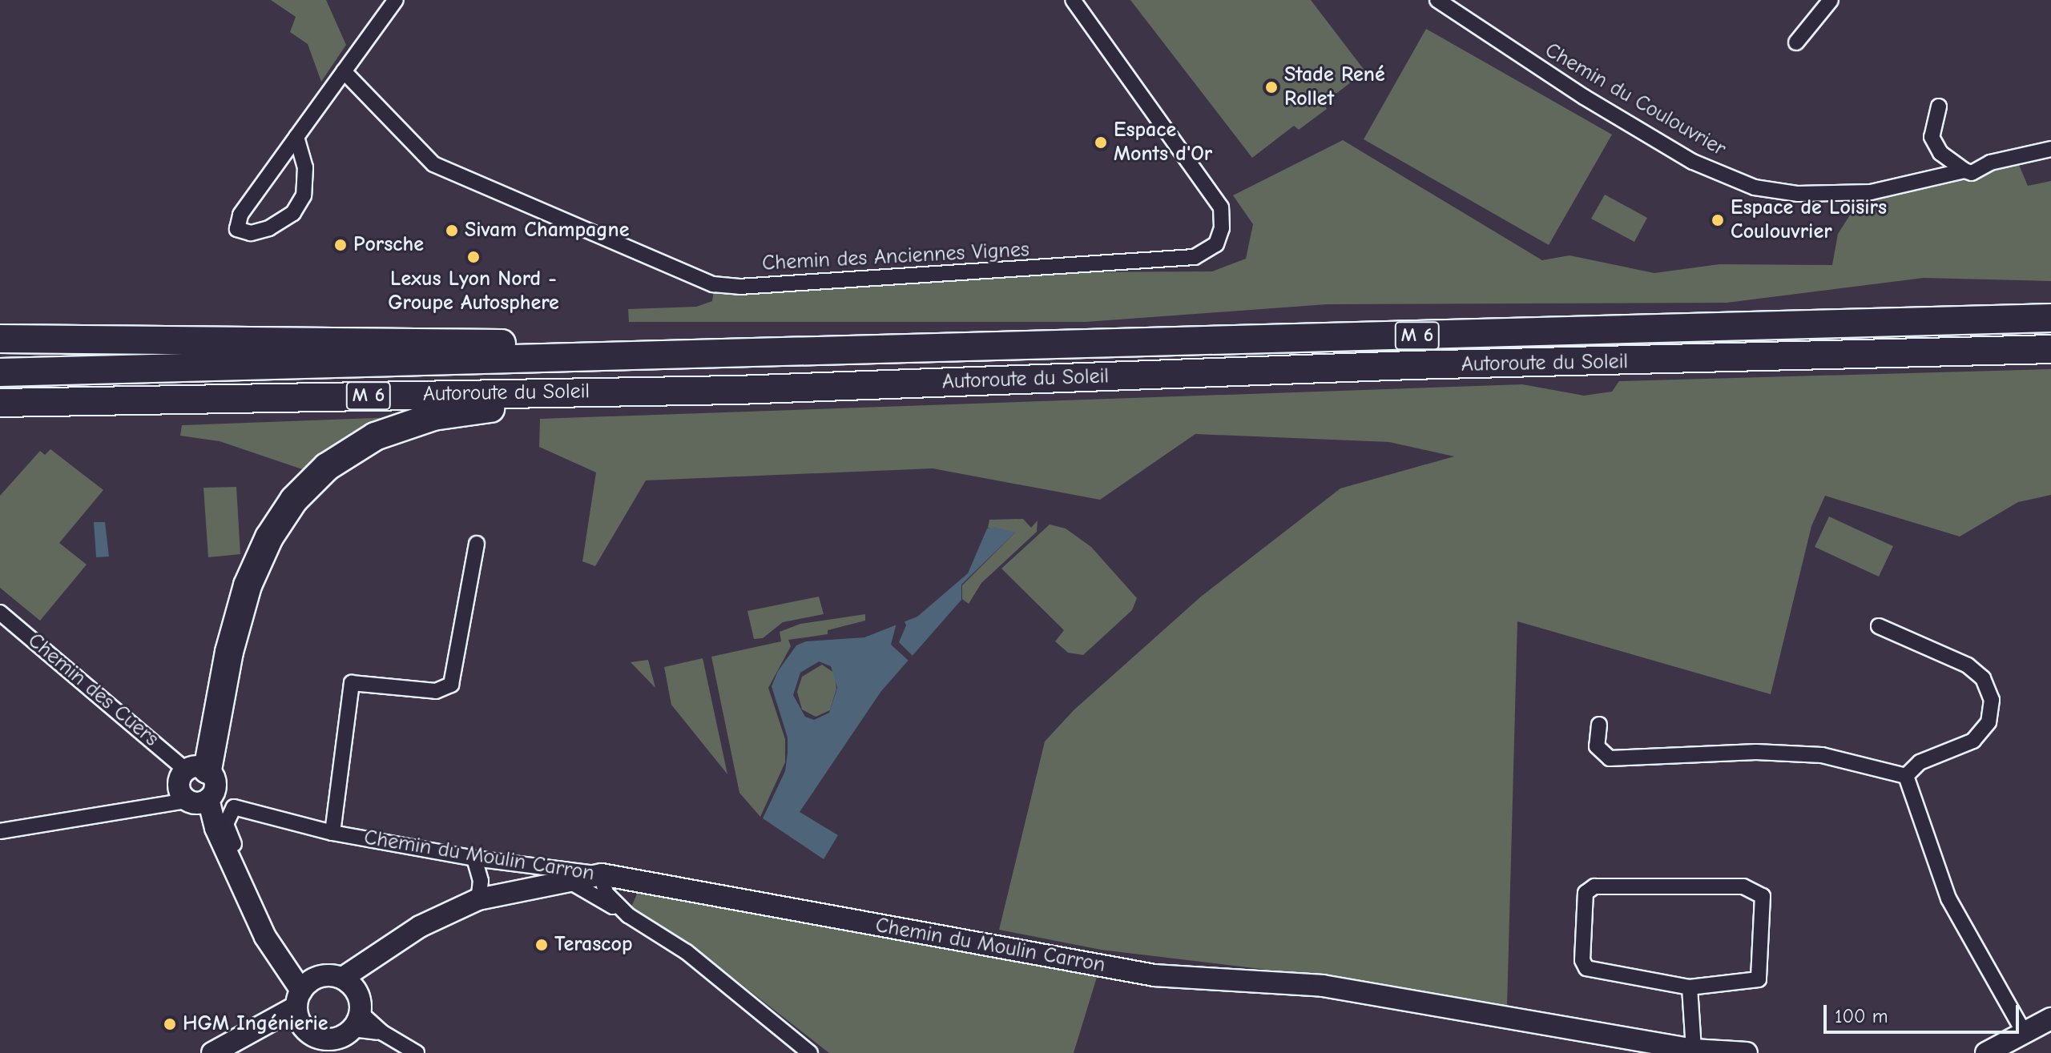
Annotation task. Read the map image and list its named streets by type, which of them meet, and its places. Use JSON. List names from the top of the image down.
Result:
{
  "streets": {
    "highway": ["M 6", "Autoroute du Soleil"],
    "street": [
      "Chemin du Coulouvrier",
      "Chemin des Anciennes Vignes",
      "Chemin des Cuers",
      "Chemin du Moulin Carron"
    ]
  },
  "places": [
    "Stade René Rollet",
    "Espace Monts d'Or",
    "Espace de Loisirs Coulouvrier",
    "Sivam Champagne",
    "Porsche",
    "Lexus Lyon Nord - Groupe Autosphere",
    "Terascop",
    "HGM Ingénierie"
  ],
  "scale_bar": "100 m"
}
